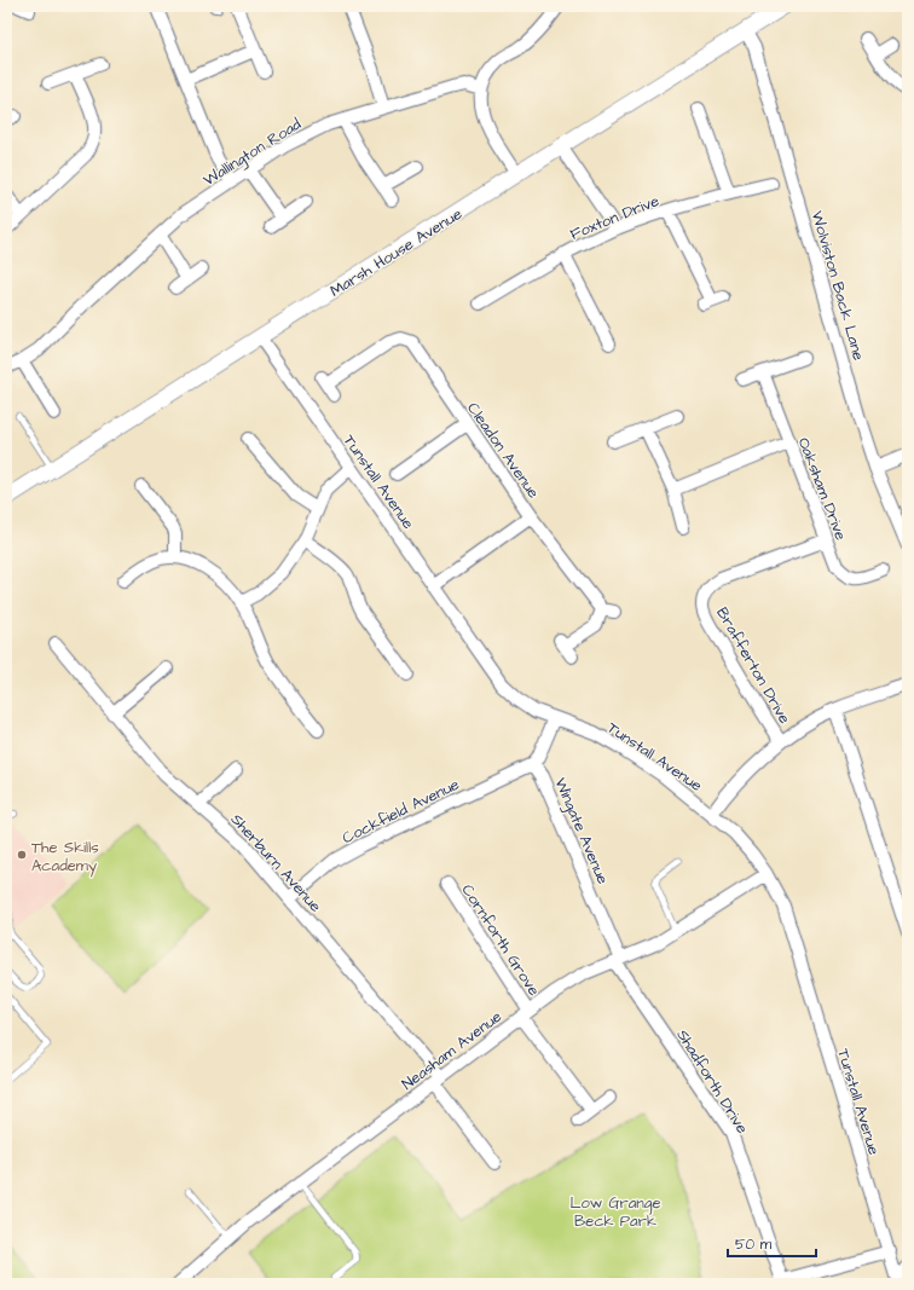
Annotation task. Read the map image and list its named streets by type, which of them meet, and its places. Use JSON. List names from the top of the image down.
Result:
{
  "streets": {
    "street": [
      "Wallington Road",
      "Foxton Drive",
      "Marsh House Avenue",
      "Wolviston Back Lane",
      "Cleadon Avenue",
      "Tunstall Avenue",
      "Oaksham Drive",
      "Brafferton Drive",
      "Cockfield Avenue",
      "Wingate Avenue",
      "Sherburn Avenue",
      "Cornforth Grove",
      "Neasham Avenue",
      "Shadforth Drive"
    ]
  },
  "crossings": [
    ["Marsh House Avenue", "Wolviston Back Lane"],
    ["Marsh House Avenue", "Tunstall Avenue"],
    ["Tunstall Avenue", "Neasham Avenue"],
    ["Oaksham Drive", "Brafferton Drive"],
    ["Cockfield Avenue", "Wingate Avenue"],
    ["Cockfield Avenue", "Sherburn Avenue"],
    ["Wingate Avenue", "Neasham Avenue"],
    ["Wingate Avenue", "Shadforth Drive"],
    ["Sherburn Avenue", "Neasham Avenue"],
    ["Cornforth Grove", "Neasham Avenue"],
    ["Neasham Avenue", "Shadforth Drive"]
  ],
  "parks": ["Low Grange Beck Park"],
  "places": ["The Skills Academy"],
  "scale_bar": "50 m"
}
